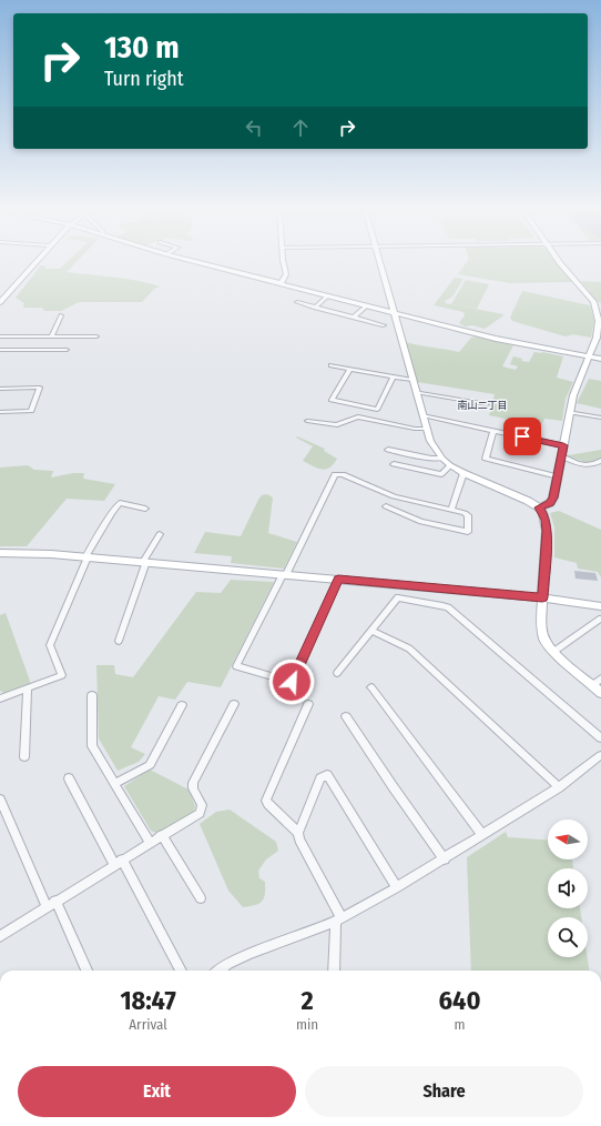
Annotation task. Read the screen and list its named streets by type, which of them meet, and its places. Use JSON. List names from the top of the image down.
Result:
{
  "districts": ["南山二丁目"],
  "north": "left",
  "page": {
    "turn": ["130 m", "Turn right"],
    "eta": [
      "18:47",
      "Arrival",
      "2",
      "min",
      "640",
      "m"
    ],
    "buttons": ["Exit", "Share"]
  }
}
